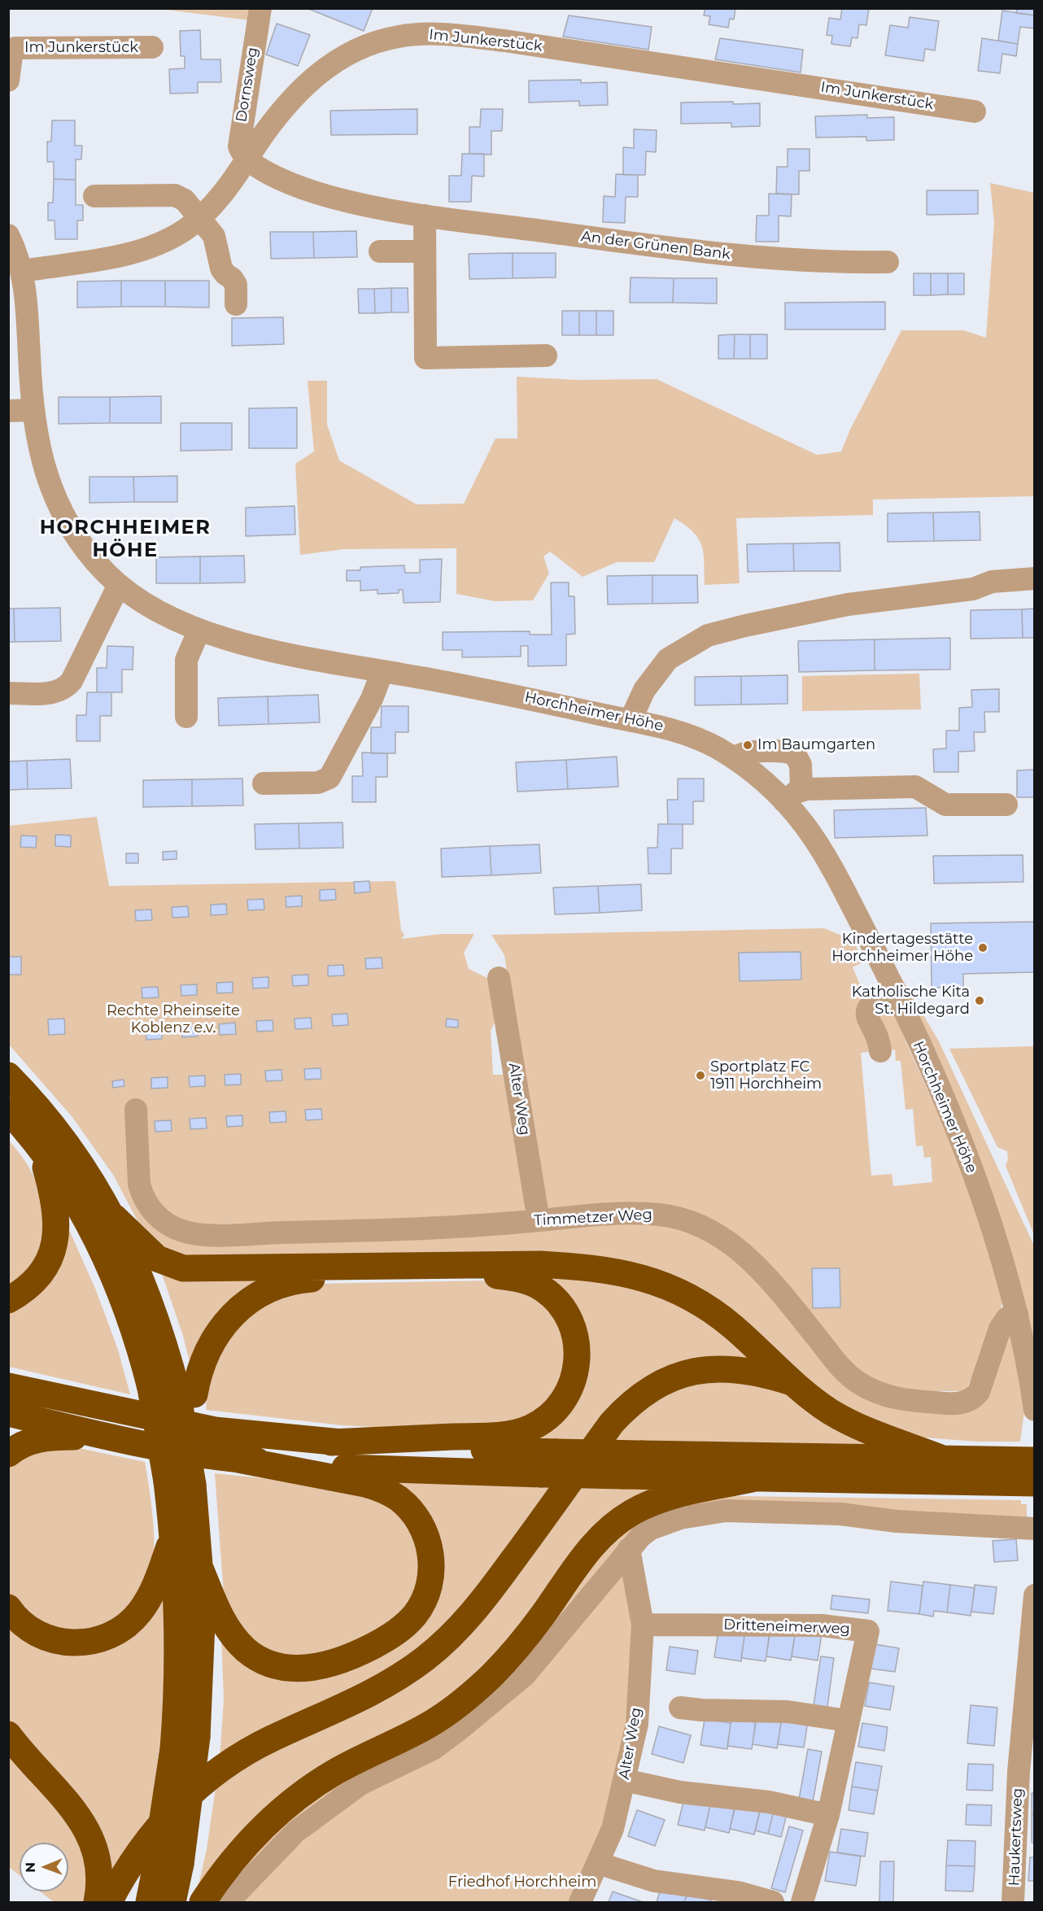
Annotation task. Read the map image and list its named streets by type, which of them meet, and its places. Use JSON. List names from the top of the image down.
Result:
{
  "streets": {
    "street": [
      "Im Junkerstück",
      "Dornsweg",
      "An der Grünen Bank",
      "Horchheimer Höhe",
      "Alter Weg",
      "Timmetzer Weg",
      "Dritteneimerweg",
      "Haukertsweg"
    ]
  },
  "crossings": [
    ["Im Junkerstück", "Dornsweg"],
    ["Im Junkerstück", "An der Grünen Bank"],
    ["Im Junkerstück", "Horchheimer Höhe"],
    ["Dornsweg", "An der Grünen Bank"],
    ["Horchheimer Höhe", "Timmetzer Weg"],
    ["Alter Weg", "Timmetzer Weg"],
    ["Alter Weg", "Dritteneimerweg"]
  ],
  "districts": ["HORCHHEIMER HÖHE"],
  "parks": ["Rechte Rheinseite Koblenz e.v.", "Friedhof Horchheim"],
  "places": [
    "Im Baumgarten",
    "Kindertagesstätte Horchheimer Höhe",
    "Katholische Kita St. Hildegard",
    "Sportplatz FC 1911 Horchheim"
  ],
  "north": "left"
}
